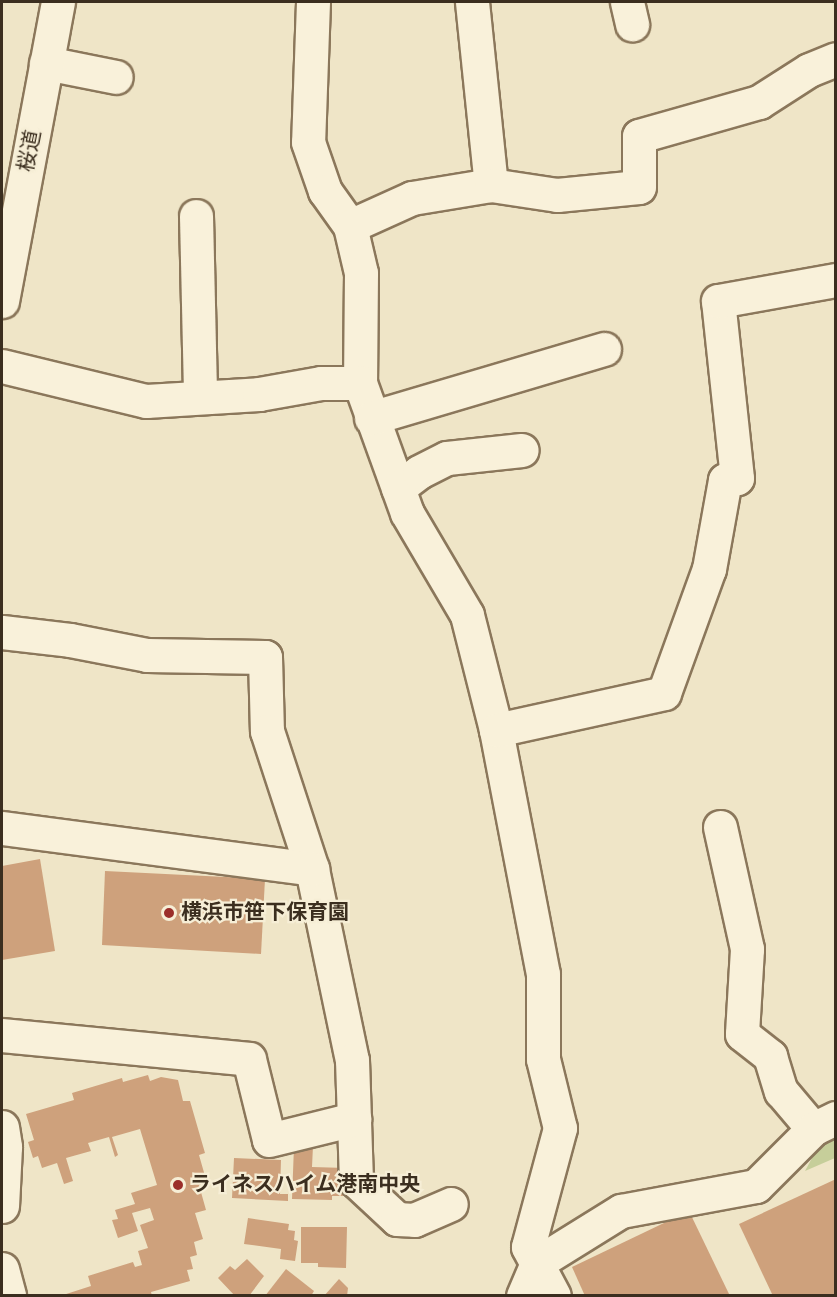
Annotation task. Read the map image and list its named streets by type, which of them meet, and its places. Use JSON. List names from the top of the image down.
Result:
{
  "streets": {
    "street": ["桜道"]
  },
  "places": ["横浜市笹下保育園", "ライネスハイム港南中央"]
}
